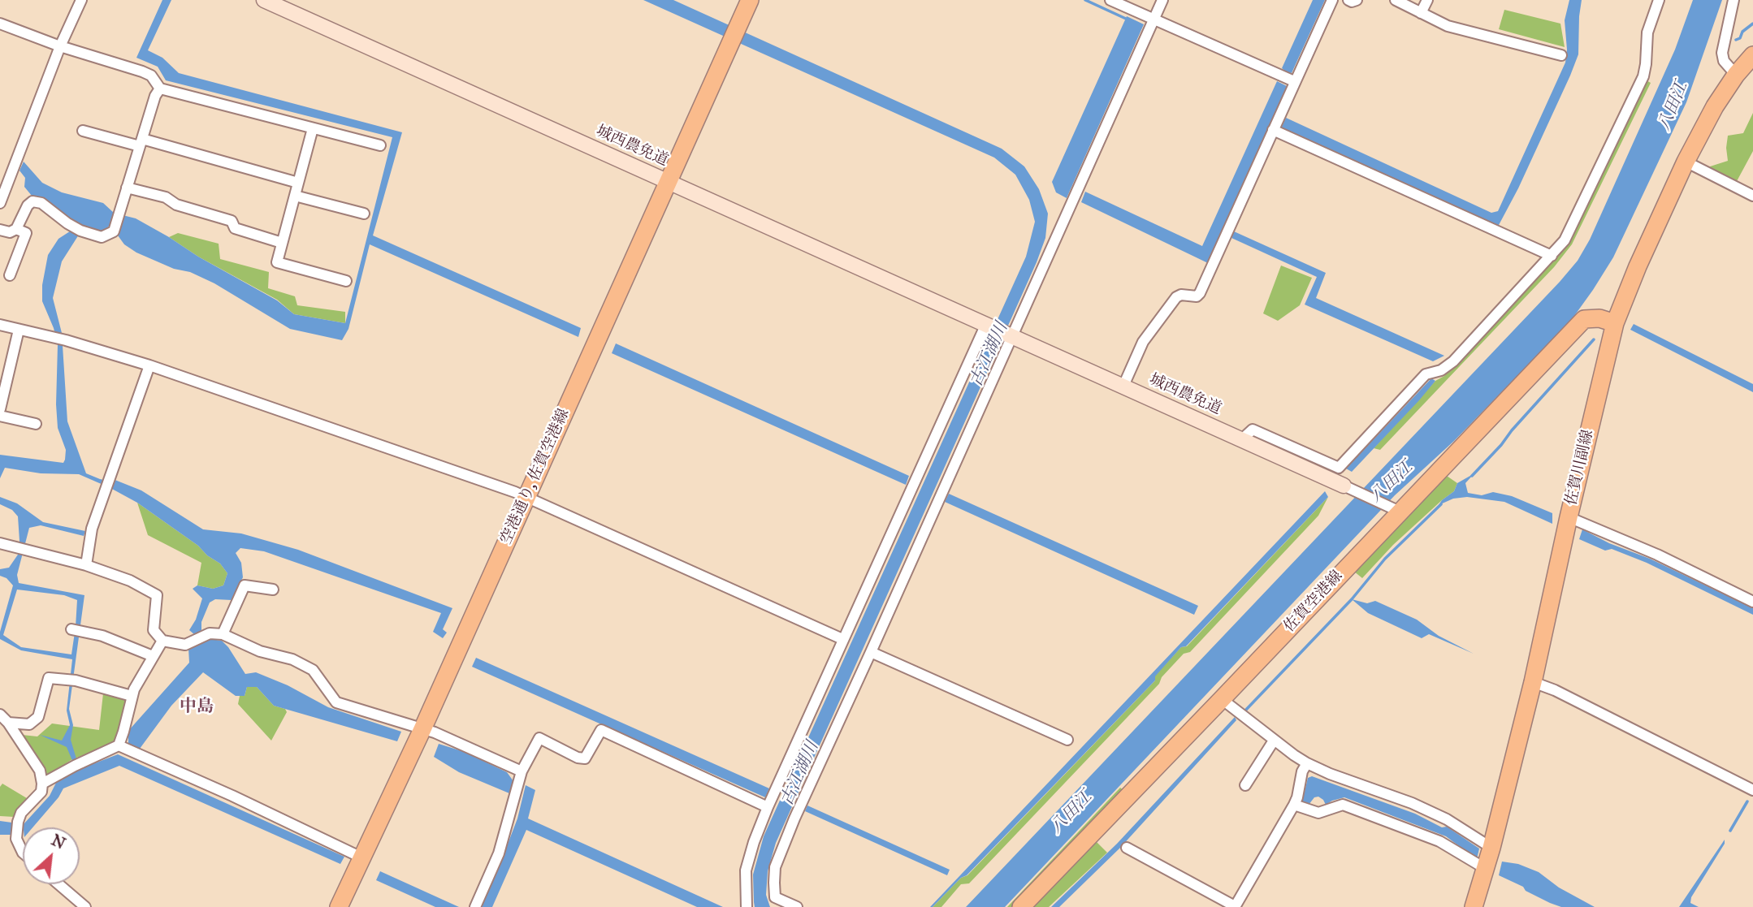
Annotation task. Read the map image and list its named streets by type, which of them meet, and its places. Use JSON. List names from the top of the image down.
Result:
{
  "streets": {
    "main road": ["佐賀川副線", "空港通り, 佐賀空港線", "佐賀空港線"],
    "street": ["城西農免道"]
  },
  "crossings": [
    ["城西農免道", "空港通り, 佐賀空港線"],
    ["佐賀川副線", "佐賀空港線"]
  ],
  "districts": ["中島"],
  "water": ["八田江", "古江湖川"],
  "north": "top right"
}
